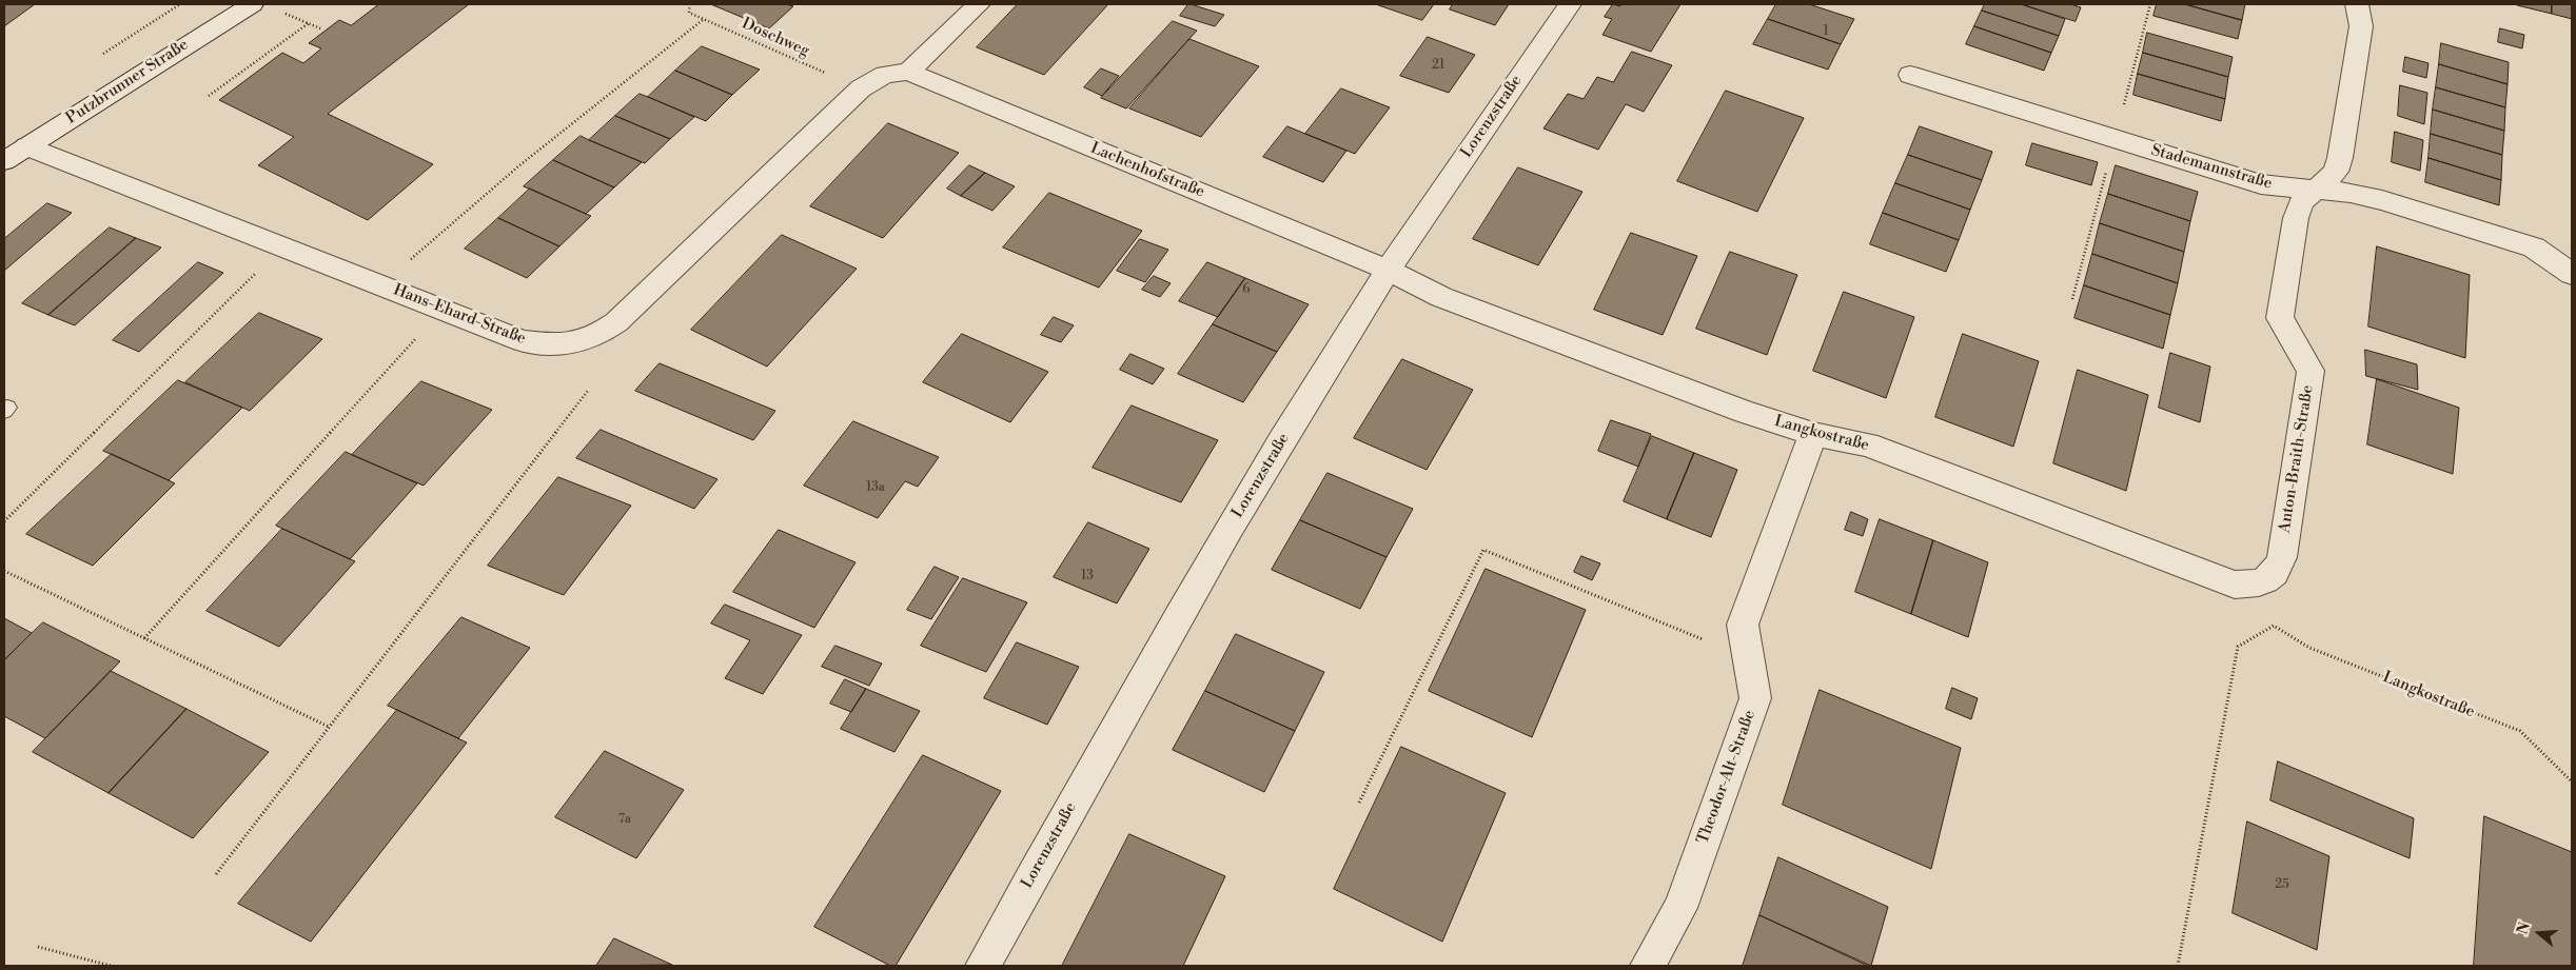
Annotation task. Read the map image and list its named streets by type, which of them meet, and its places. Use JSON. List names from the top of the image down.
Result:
{
  "streets": {
    "street": [
      "Putzbrunner Straße",
      "Lorenzstraße",
      "Stademannstraße",
      "Lachenhofstraße",
      "Hans-Ehard-Straße",
      "Langkostraße",
      "Anton-Braith-Straße",
      "Theodor-Alt-Straße"
    ],
    "path": ["Doschweg"]
  },
  "crossings": [
    ["Doschweg", "Hans-Ehard-Straße"],
    ["Putzbrunner Straße", "Hans-Ehard-Straße"],
    ["Lorenzstraße", "Lachenhofstraße"],
    ["Lorenzstraße", "Langkostraße"],
    ["Stademannstraße", "Anton-Braith-Straße"],
    ["Lachenhofstraße", "Hans-Ehard-Straße"],
    ["Lachenhofstraße", "Langkostraße"],
    ["Langkostraße", "Anton-Braith-Straße"],
    ["Langkostraße", "Theodor-Alt-Straße"]
  ],
  "house_numbers": [
    "1",
    "21",
    "6",
    "13a",
    "13",
    "7a",
    "25"
  ],
  "north": "left"
}
